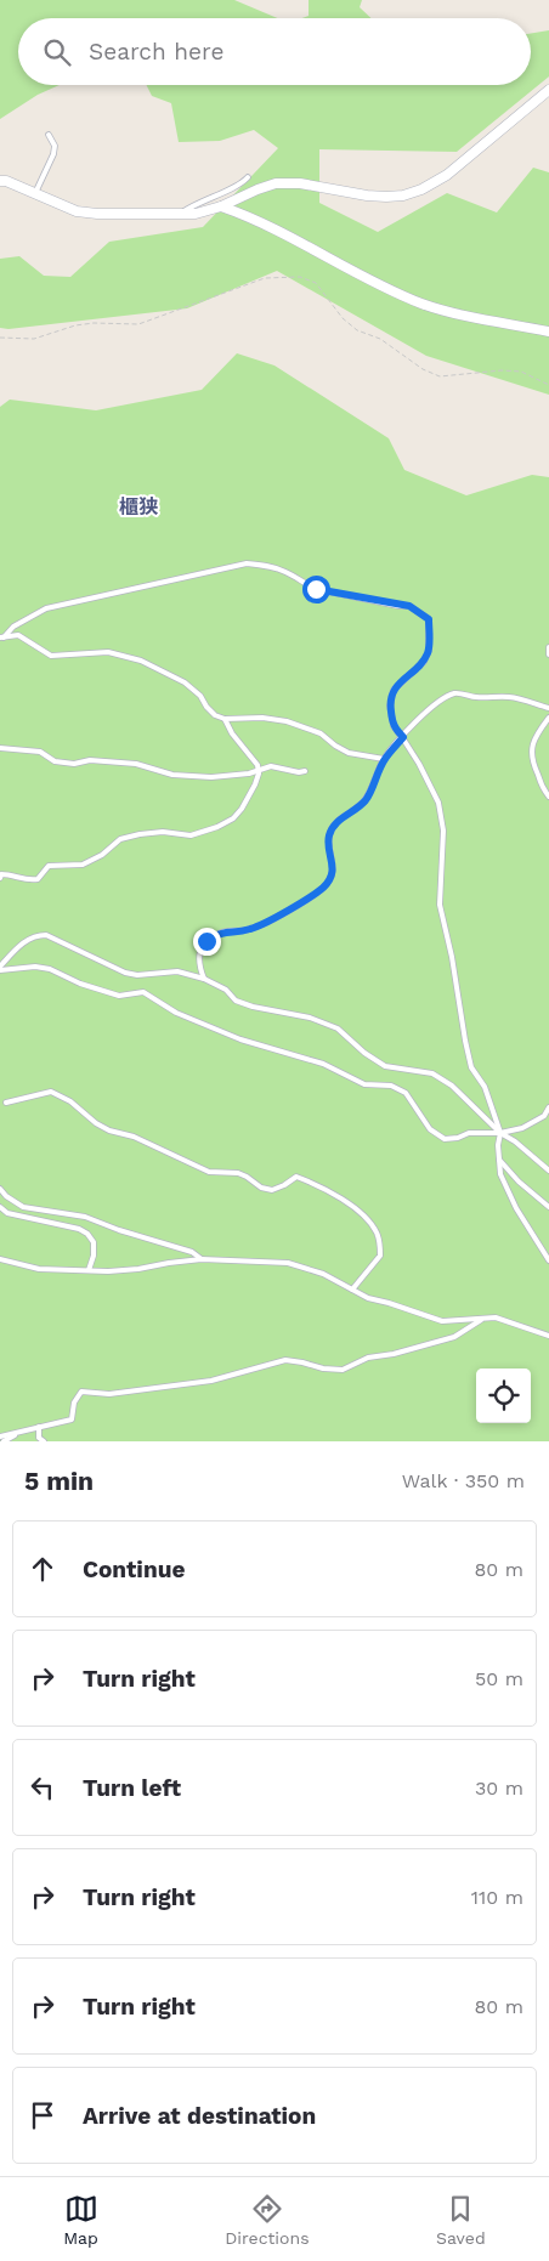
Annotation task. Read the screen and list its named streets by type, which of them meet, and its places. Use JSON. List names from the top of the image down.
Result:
{
  "districts": ["櫃狭"],
  "page": {
    "search": "Search here",
    "heading": ["5 min", "Walk · 350 m"],
    "list": [
      ["Continue", "80 m"],
      ["Turn right", "50 m"],
      ["Turn left", "30 m"],
      ["Turn right", "110 m"],
      ["Turn right", "80 m"],
      "Arrive at destination"
    ],
    "nav": ["Map", "Directions", "Saved"]
  }
}
